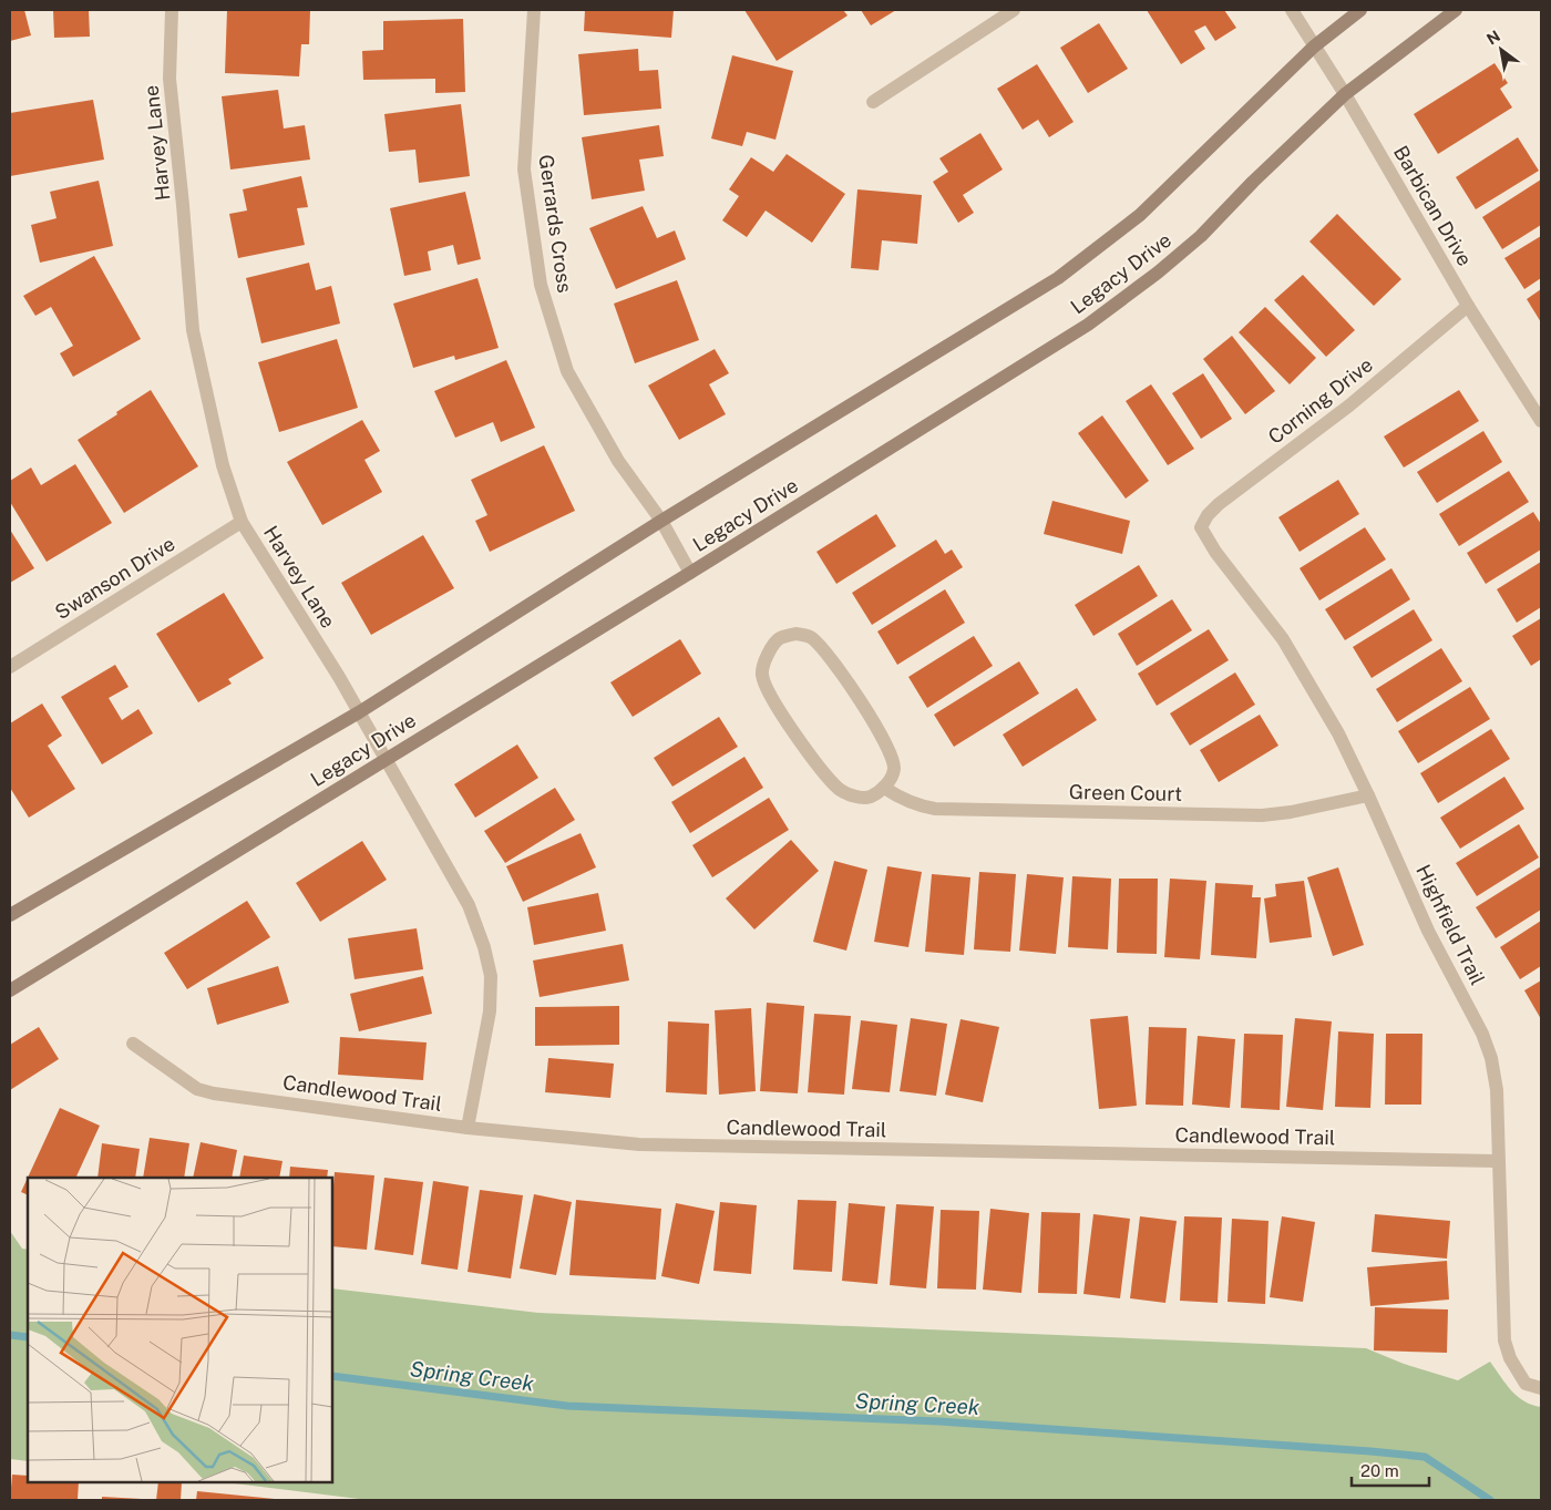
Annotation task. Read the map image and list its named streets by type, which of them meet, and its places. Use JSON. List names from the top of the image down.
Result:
{
  "streets": {
    "main road": ["Legacy Drive"],
    "street": [
      "Harvey Lane",
      "Barbican Drive",
      "Gerrards Cross",
      "Corning Drive",
      "Swanson Drive",
      "Green Court",
      "Highfield Trail",
      "Candlewood Trail"
    ]
  },
  "crossings": [
    ["Harvey Lane", "Legacy Drive"],
    ["Harvey Lane", "Swanson Drive"],
    ["Harvey Lane", "Candlewood Trail"],
    ["Barbican Drive", "Legacy Drive"],
    ["Barbican Drive", "Corning Drive"],
    ["Gerrards Cross", "Legacy Drive"],
    ["Corning Drive", "Highfield Trail"],
    ["Green Court", "Highfield Trail"],
    ["Highfield Trail", "Candlewood Trail"]
  ],
  "water": ["Spring Creek"],
  "scale_bar": "20 m",
  "north": "top left"
}
